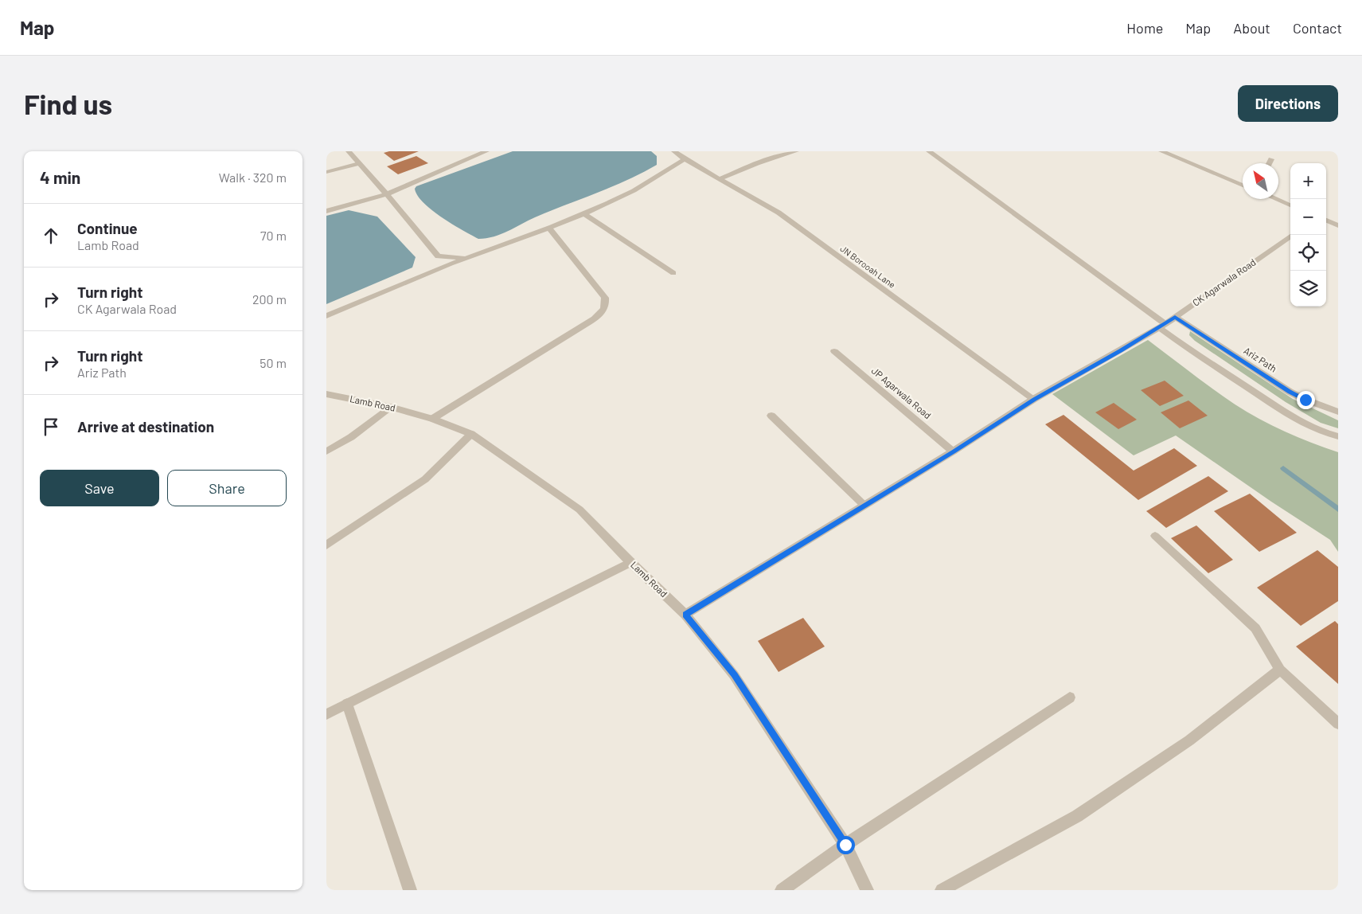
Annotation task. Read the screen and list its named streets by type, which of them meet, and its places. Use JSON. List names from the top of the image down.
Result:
{
  "streets": {
    "street": [
      "JN Borooah Lane",
      "CK Agarwala Road",
      "Ariz Path",
      "JP Agarwala Road",
      "Lamb Road"
    ]
  },
  "crossings": [
    ["JN Borooah Lane", "CK Agarwala Road"],
    ["CK Agarwala Road", "Ariz Path"],
    ["CK Agarwala Road", "JP Agarwala Road"],
    ["CK Agarwala Road", "Lamb Road"]
  ],
  "north": "top left",
  "page": {
    "header": "Map",
    "nav": [
      "Home",
      "Map",
      "About",
      "Contact"
    ],
    "buttons": [
      "Directions",
      ["Save", "Share"]
    ],
    "title": "Find us",
    "heading": ["4 min", "Walk · 320 m"],
    "map_buttons": ["+", "−"],
    "list": [
      ["Continue", "Lamb Road", "70 m"],
      ["Turn right", "CK Agarwala Road", "200 m"],
      ["Turn right", "Ariz Path", "50 m"],
      "Arrive at destination"
    ]
  }
}
